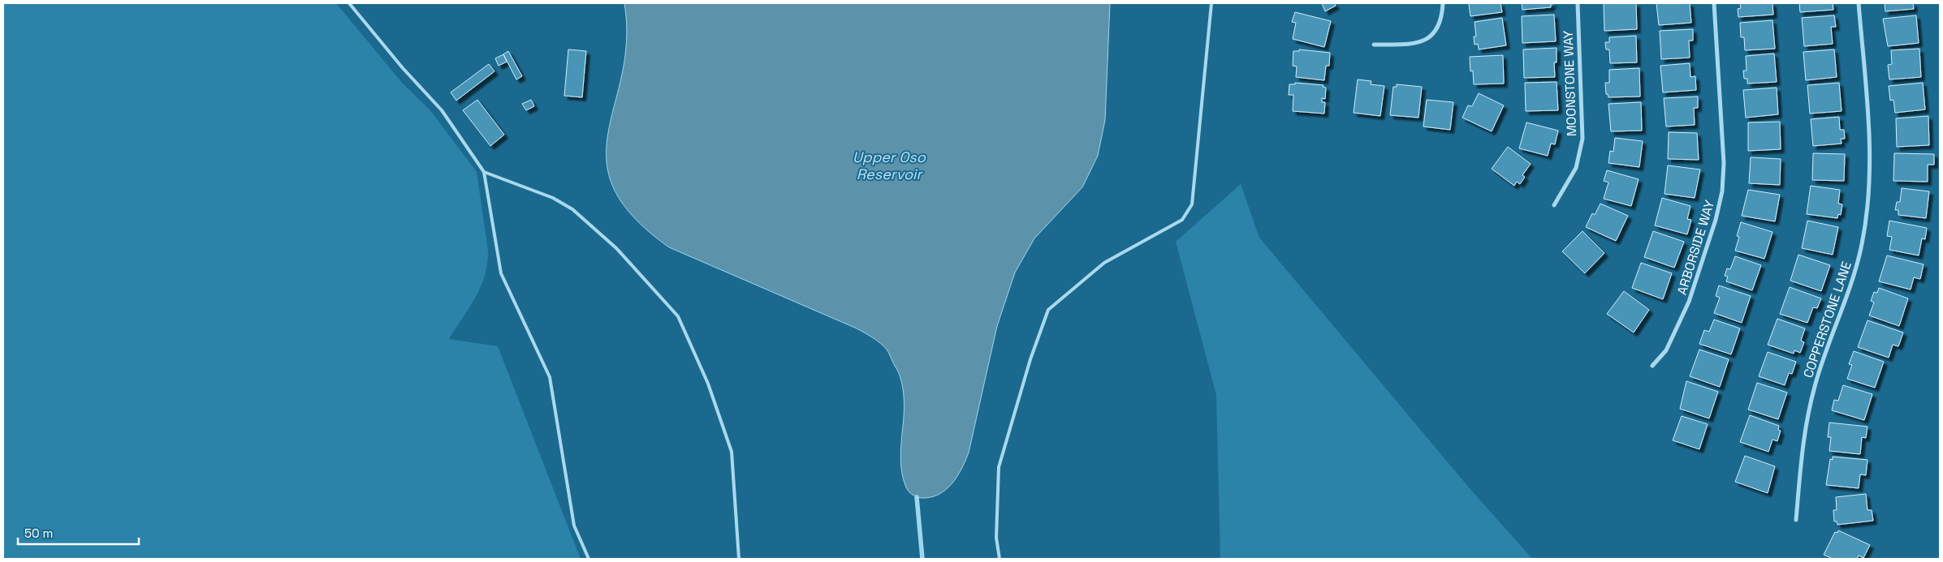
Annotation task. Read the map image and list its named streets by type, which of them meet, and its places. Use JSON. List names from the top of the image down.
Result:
{
  "streets": {
    "street": ["MOONSTONE WAY", "ARBORSIDE WAY", "COPPERSTONE LANE"]
  },
  "water": ["Upper Oso Reservoir"],
  "scale_bar": "50 m"
}
